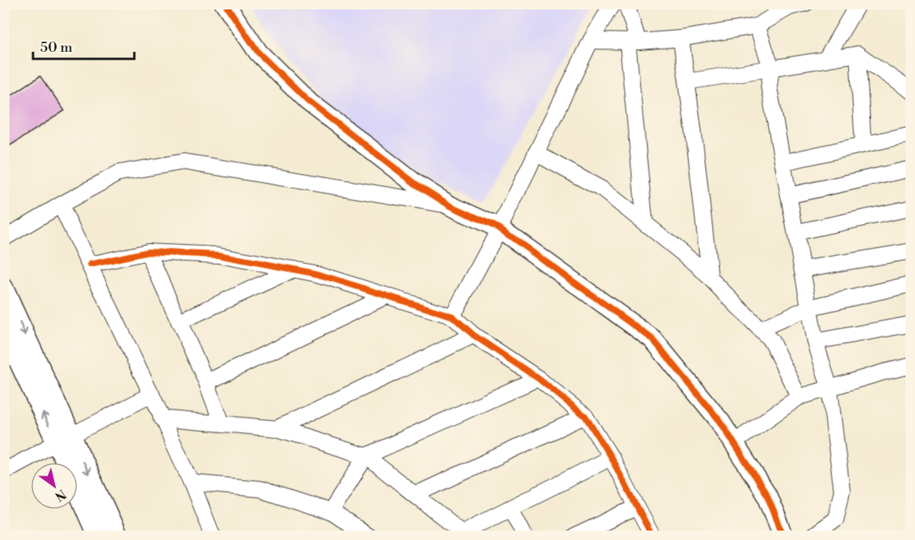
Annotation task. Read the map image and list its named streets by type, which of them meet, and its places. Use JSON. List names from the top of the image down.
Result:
{
  "scale_bar": "50 m",
  "north": "bottom right"
}
